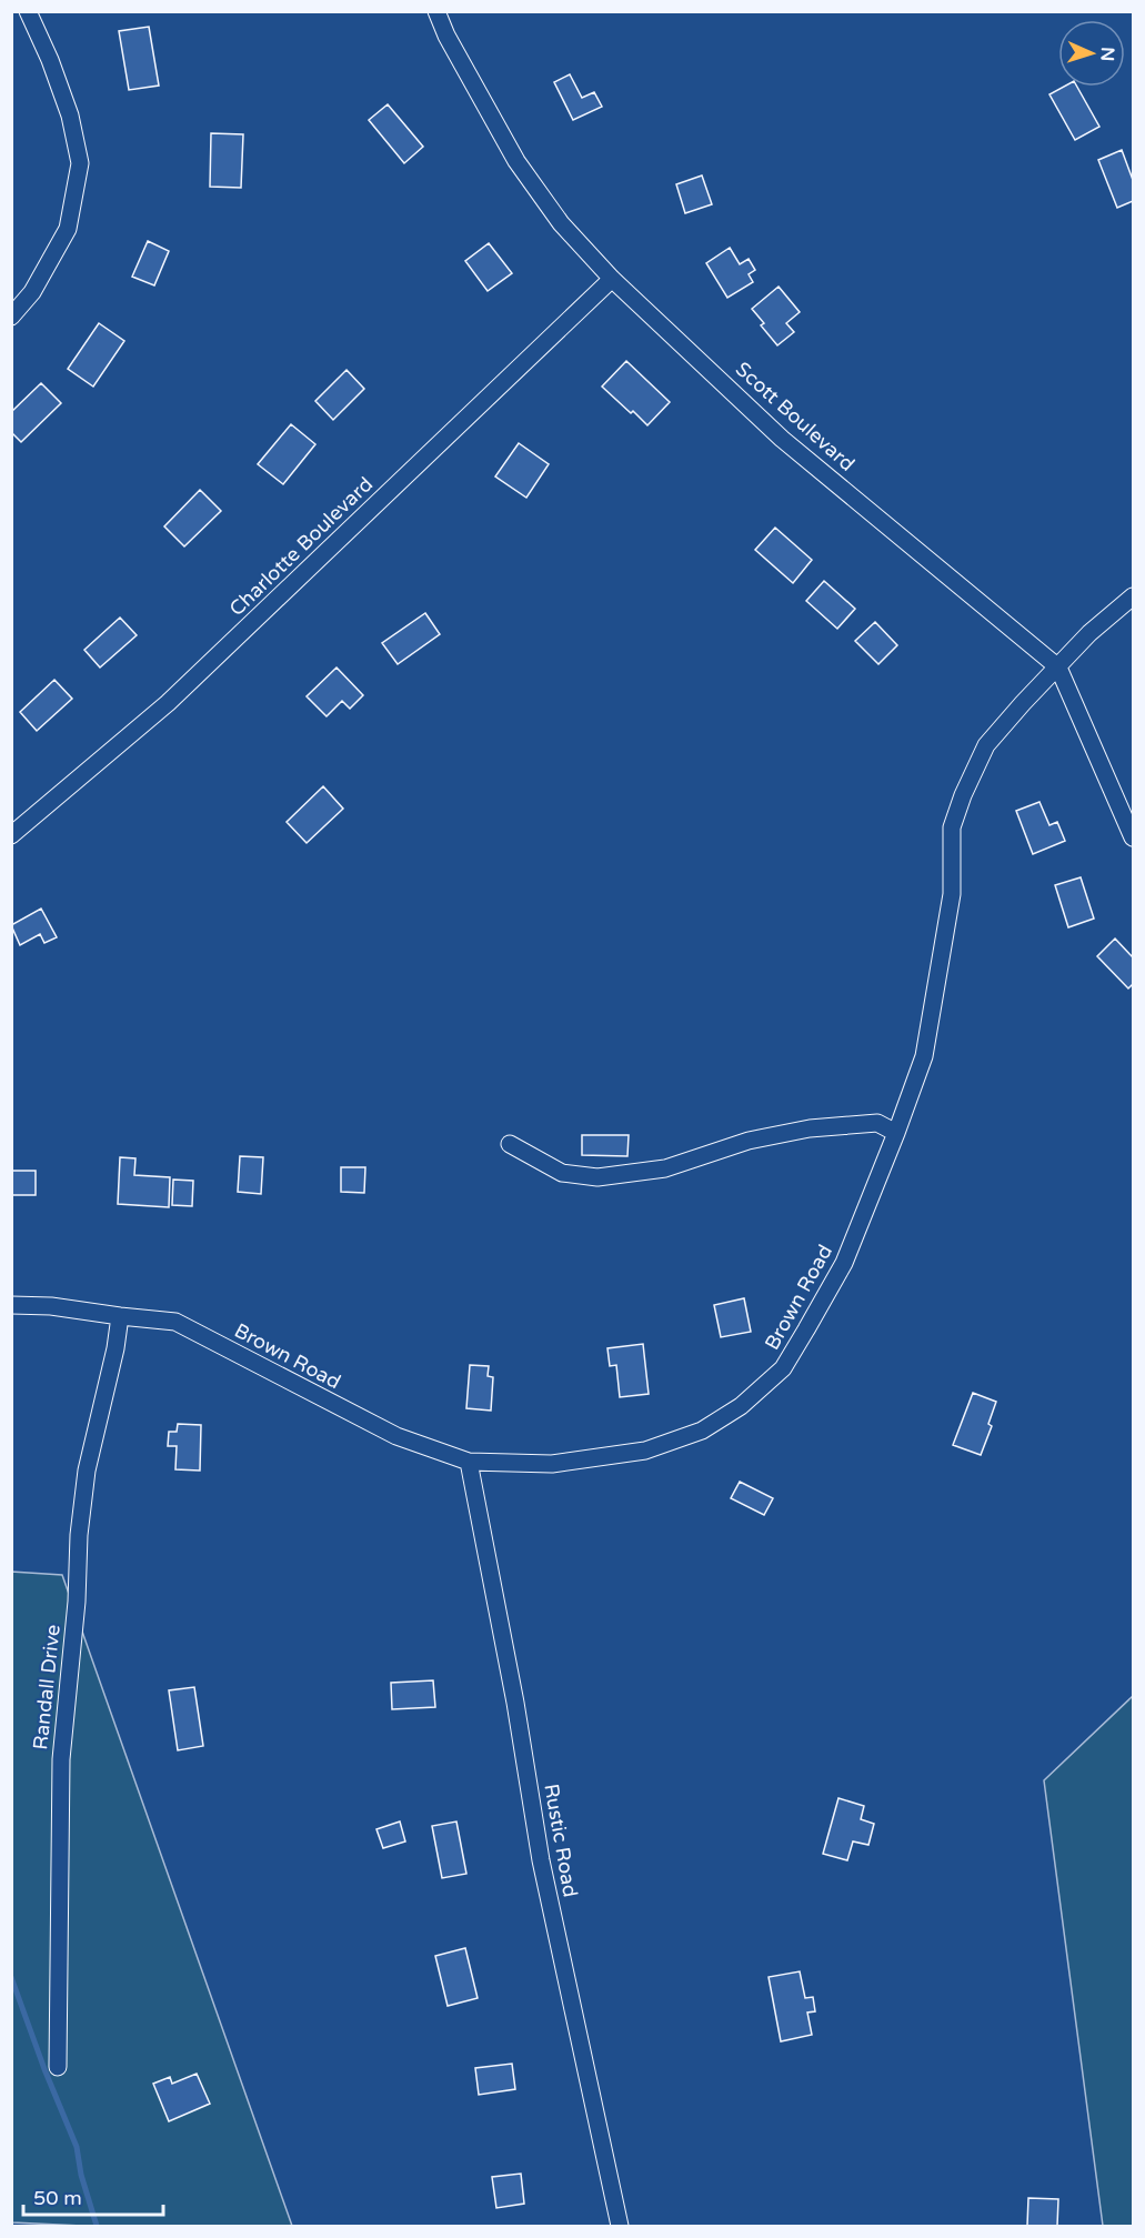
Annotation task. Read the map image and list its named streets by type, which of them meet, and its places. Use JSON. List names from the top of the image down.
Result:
{
  "streets": {
    "street": [
      "Scott Boulevard",
      "Charlotte Boulevard",
      "Brown Road",
      "Randall Drive",
      "Rustic Road"
    ]
  },
  "crossings": [
    ["Scott Boulevard", "Charlotte Boulevard"],
    ["Scott Boulevard", "Brown Road"],
    ["Brown Road", "Randall Drive"],
    ["Brown Road", "Rustic Road"]
  ],
  "scale_bar": "50 m",
  "north": "right"
}
